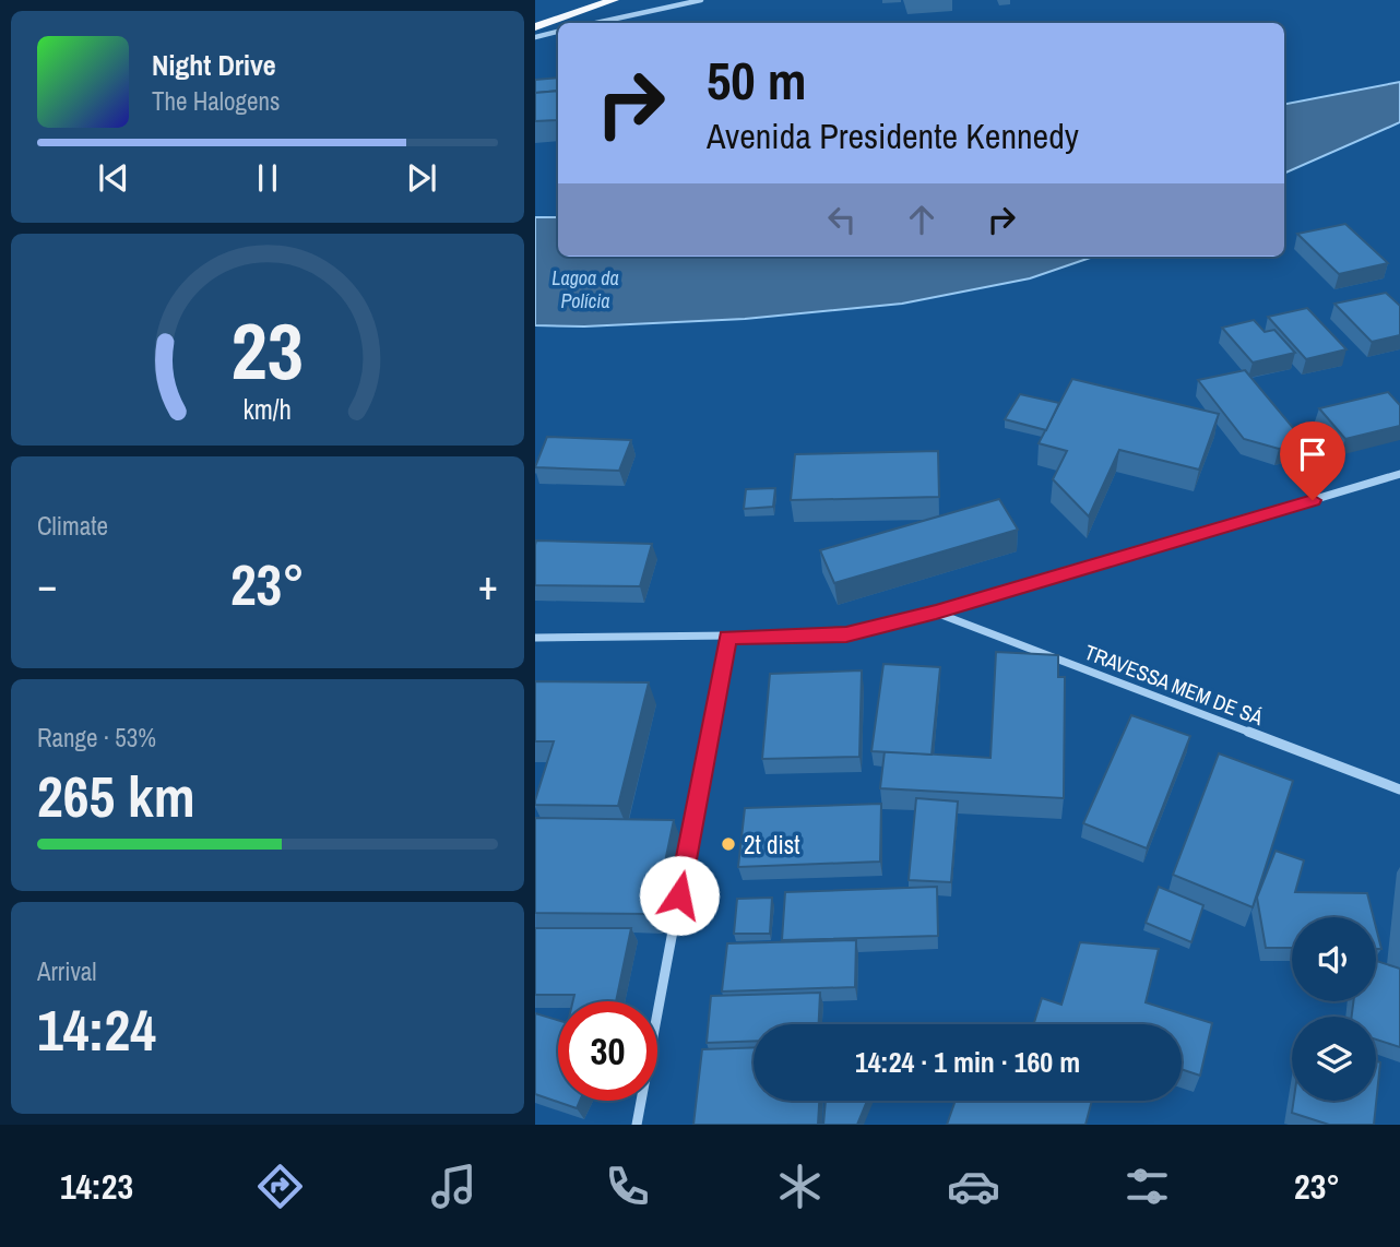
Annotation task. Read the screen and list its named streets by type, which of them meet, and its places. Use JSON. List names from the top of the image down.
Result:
{
  "streets": {
    "street": ["TRAVESSA MEM DE SÁ"]
  },
  "water": ["Lagoa da Polícia"],
  "places": ["2t dist"],
  "page": {
    "turn": ["50 m", "Avenida Presidente Kennedy"],
    "song": ["Night Drive", "The Halogens"],
    "tile": [
      "Climate",
      ["Range · 53%", "265 km"],
      ["Arrival", "14:24"]
    ],
    "heat": ["−", "23°", "+"],
    "limit": "30",
    "trip": "14:24 · 1 min · 160 m",
    "tabs": ["14:23", "23°"],
    "gauge": ["23", "km/h"]
  }
}
